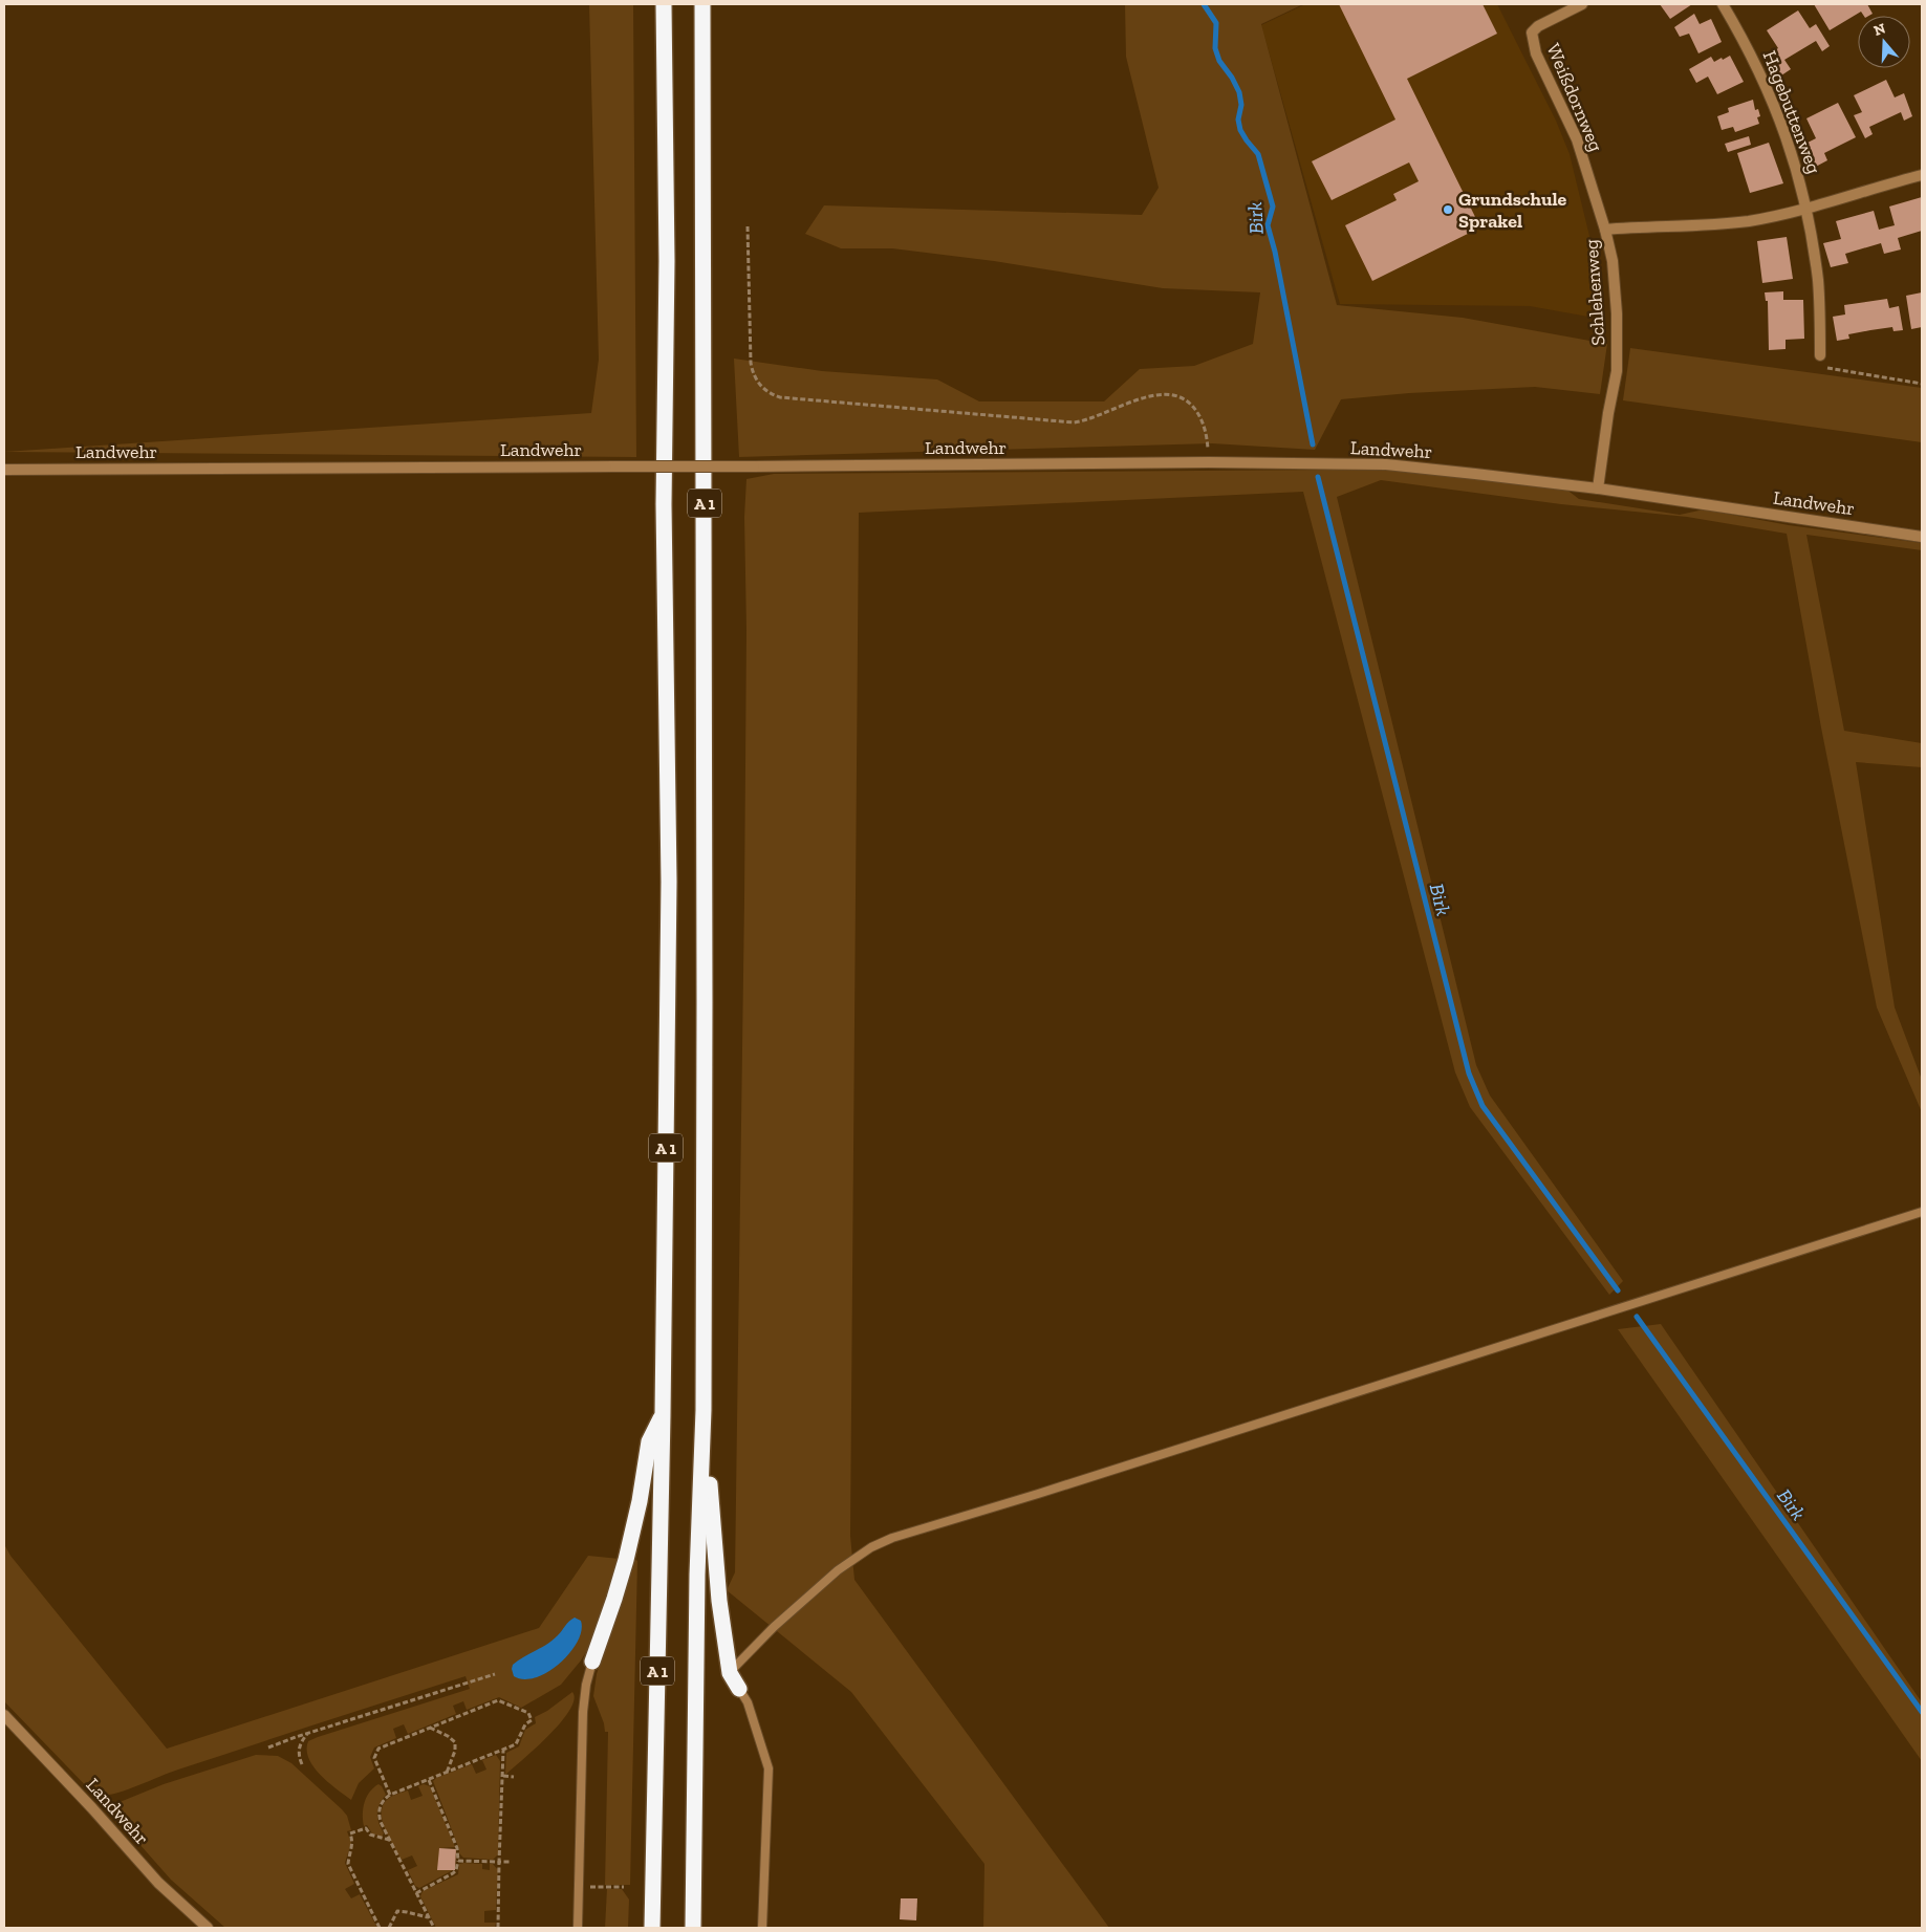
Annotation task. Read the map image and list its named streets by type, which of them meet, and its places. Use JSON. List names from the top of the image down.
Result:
{
  "streets": {
    "highway": ["A 1"],
    "street": [
      "Weißdornweg",
      "Hagebuttenweg",
      "Schlehenweg",
      "Landwehr"
    ]
  },
  "crossings": [
    ["Weißdornweg", "Schlehenweg"],
    ["Hagebuttenweg", "Schlehenweg"],
    ["Schlehenweg", "Landwehr"]
  ],
  "water": ["Birk"],
  "places": ["Grundschule Sprakel"],
  "north": "top"
}
